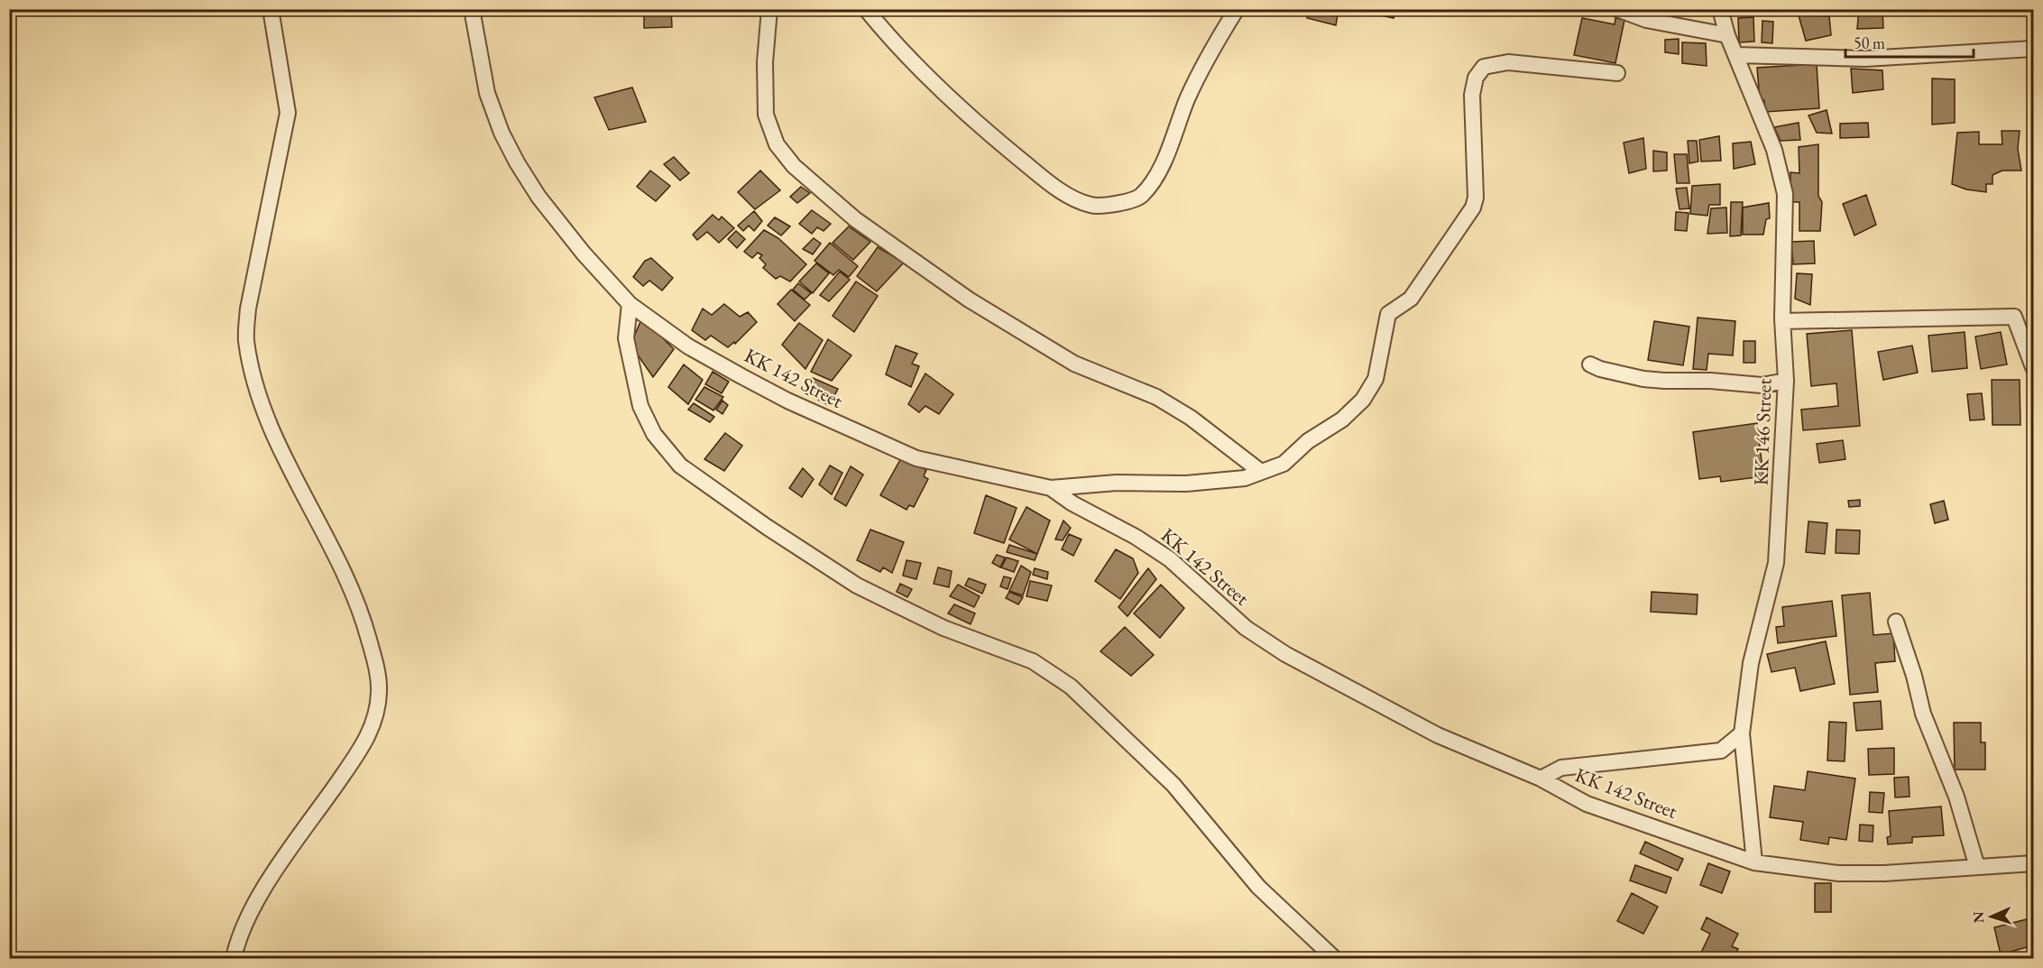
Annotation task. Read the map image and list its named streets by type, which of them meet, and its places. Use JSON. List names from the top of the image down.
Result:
{
  "streets": {
    "street": ["KK 142 Street", "KK 146 Street"]
  },
  "crossings": [
    ["KK 142 Street", "KK 146 Street"]
  ],
  "scale_bar": "50 m",
  "north": "left"
}
